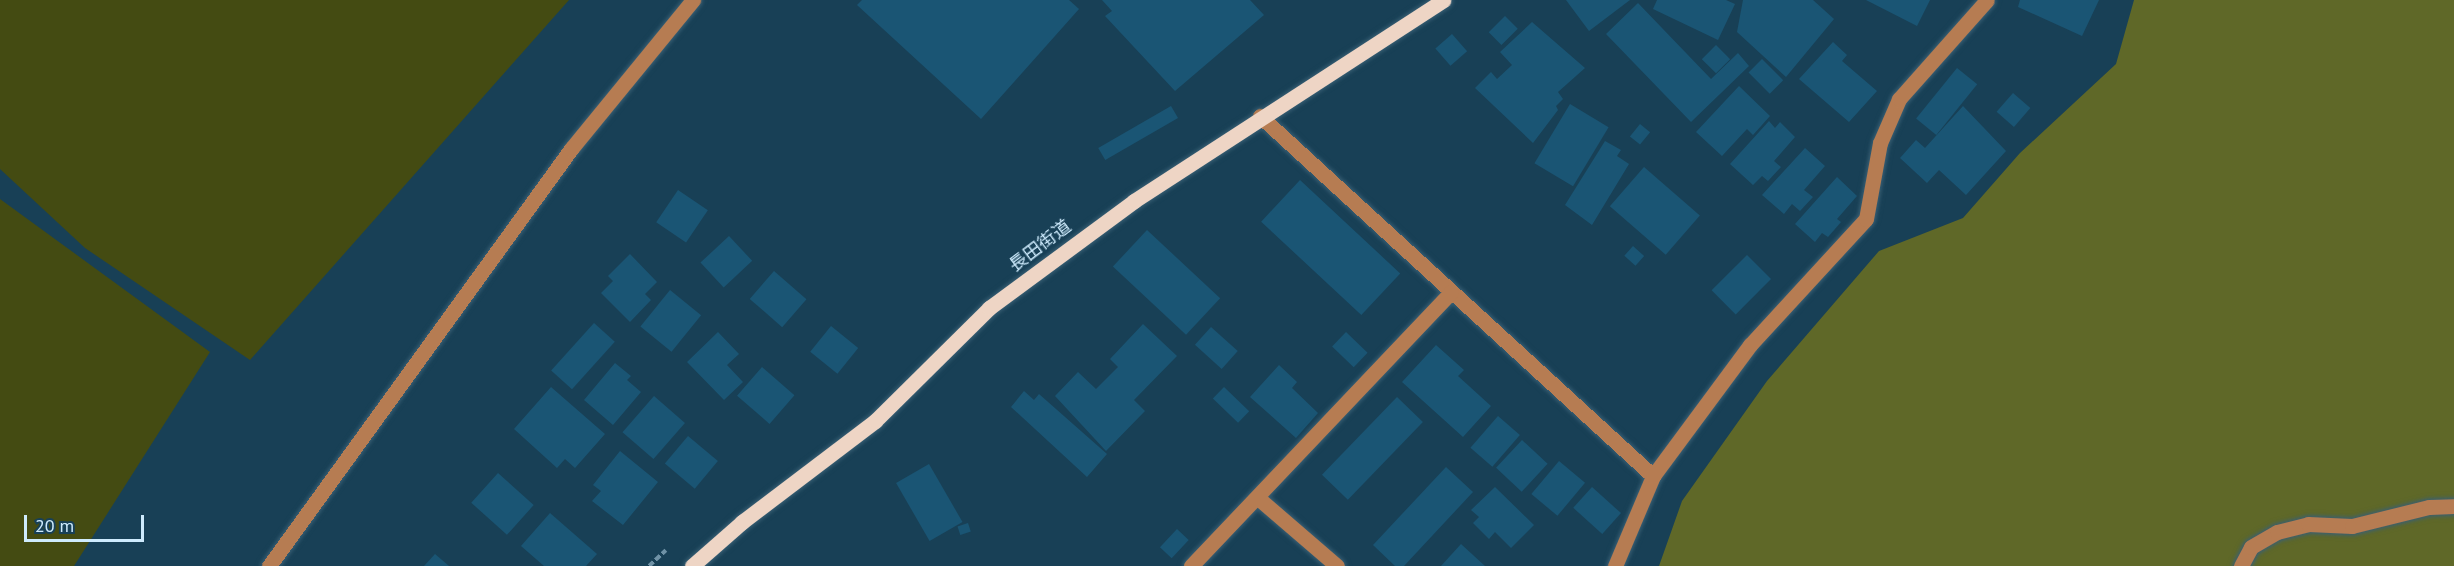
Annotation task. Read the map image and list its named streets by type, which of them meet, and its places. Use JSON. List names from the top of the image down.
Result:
{
  "streets": {
    "main road": ["長田街道"]
  },
  "scale_bar": "20 m"
}
